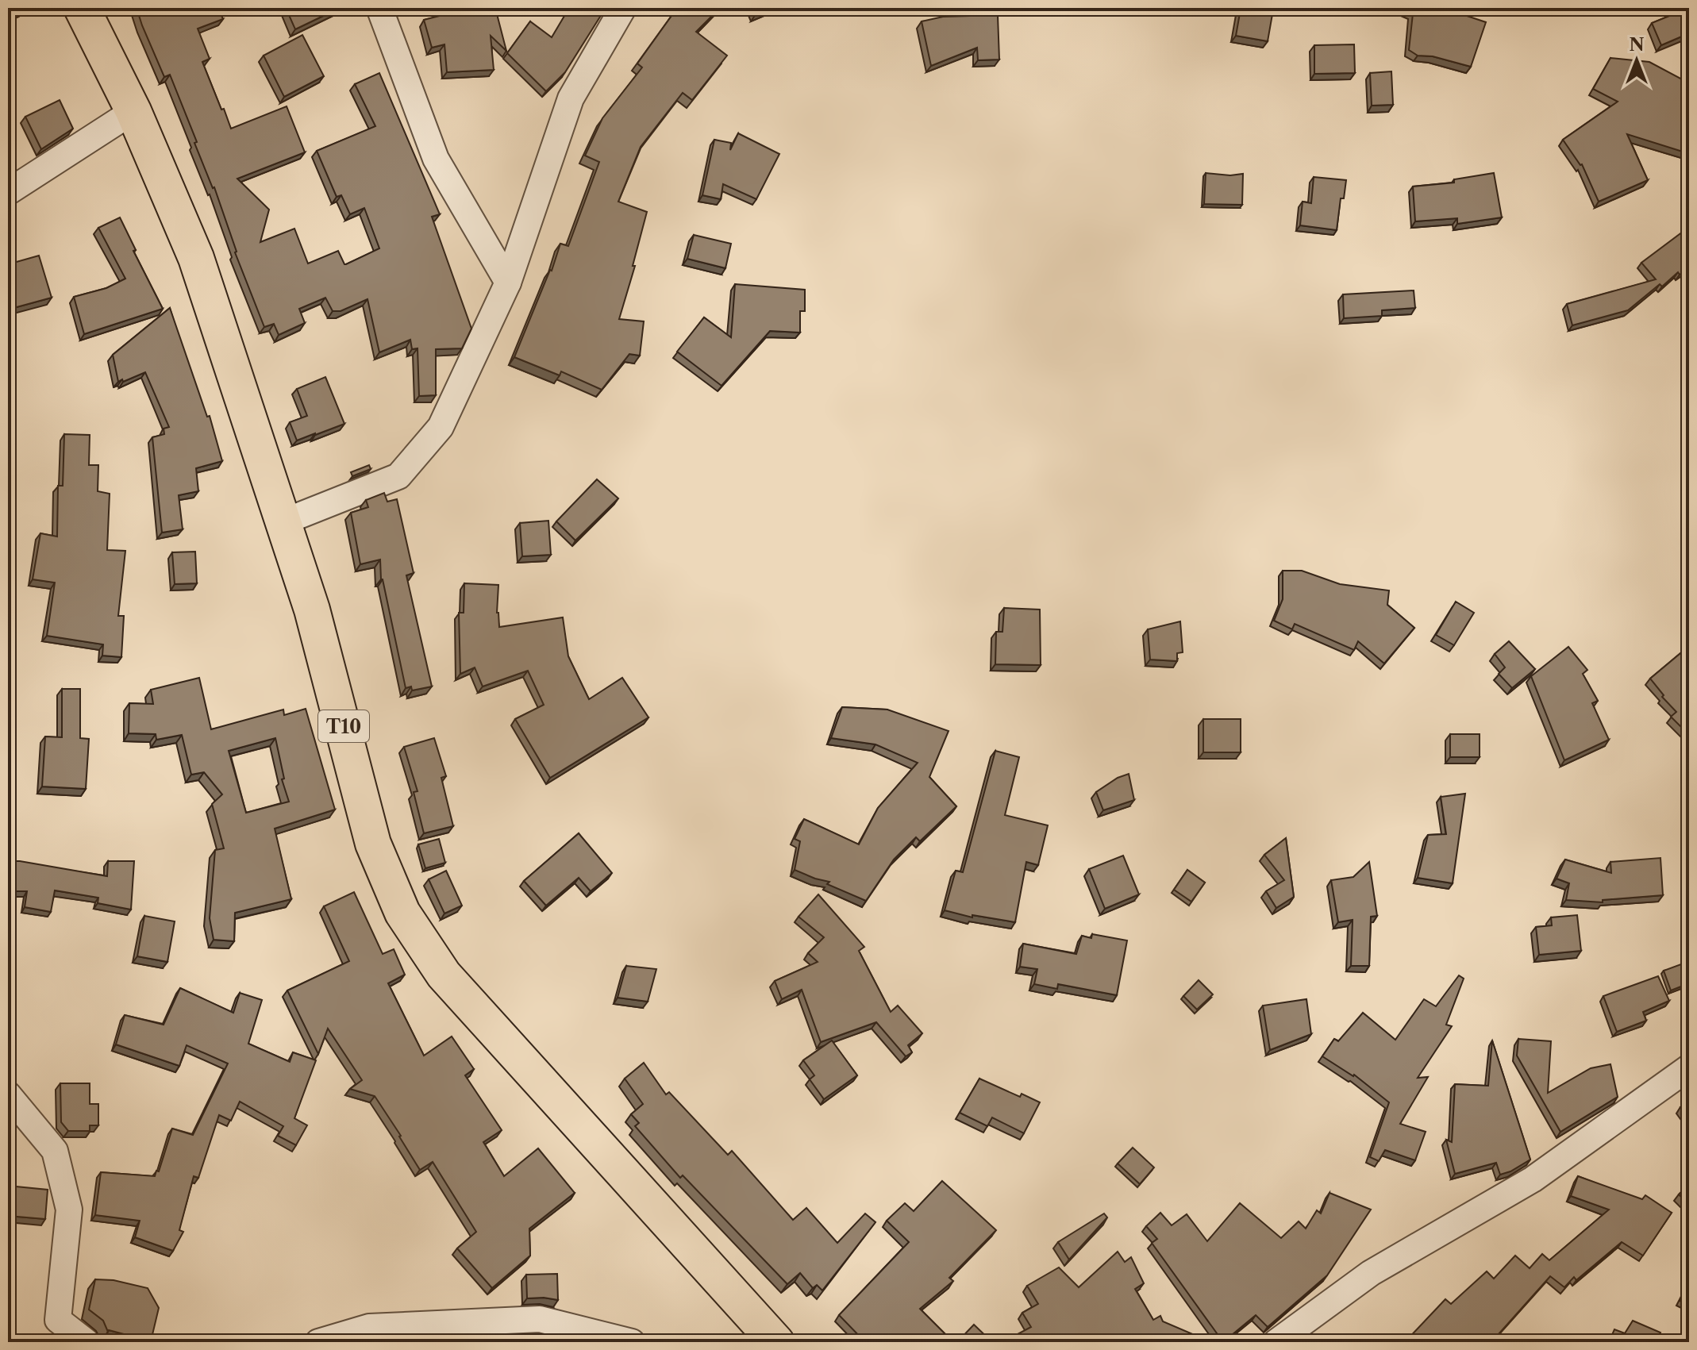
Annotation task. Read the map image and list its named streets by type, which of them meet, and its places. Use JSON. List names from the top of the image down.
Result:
{
  "streets": {
    "highway": ["T10"]
  },
  "north": "top"
}
